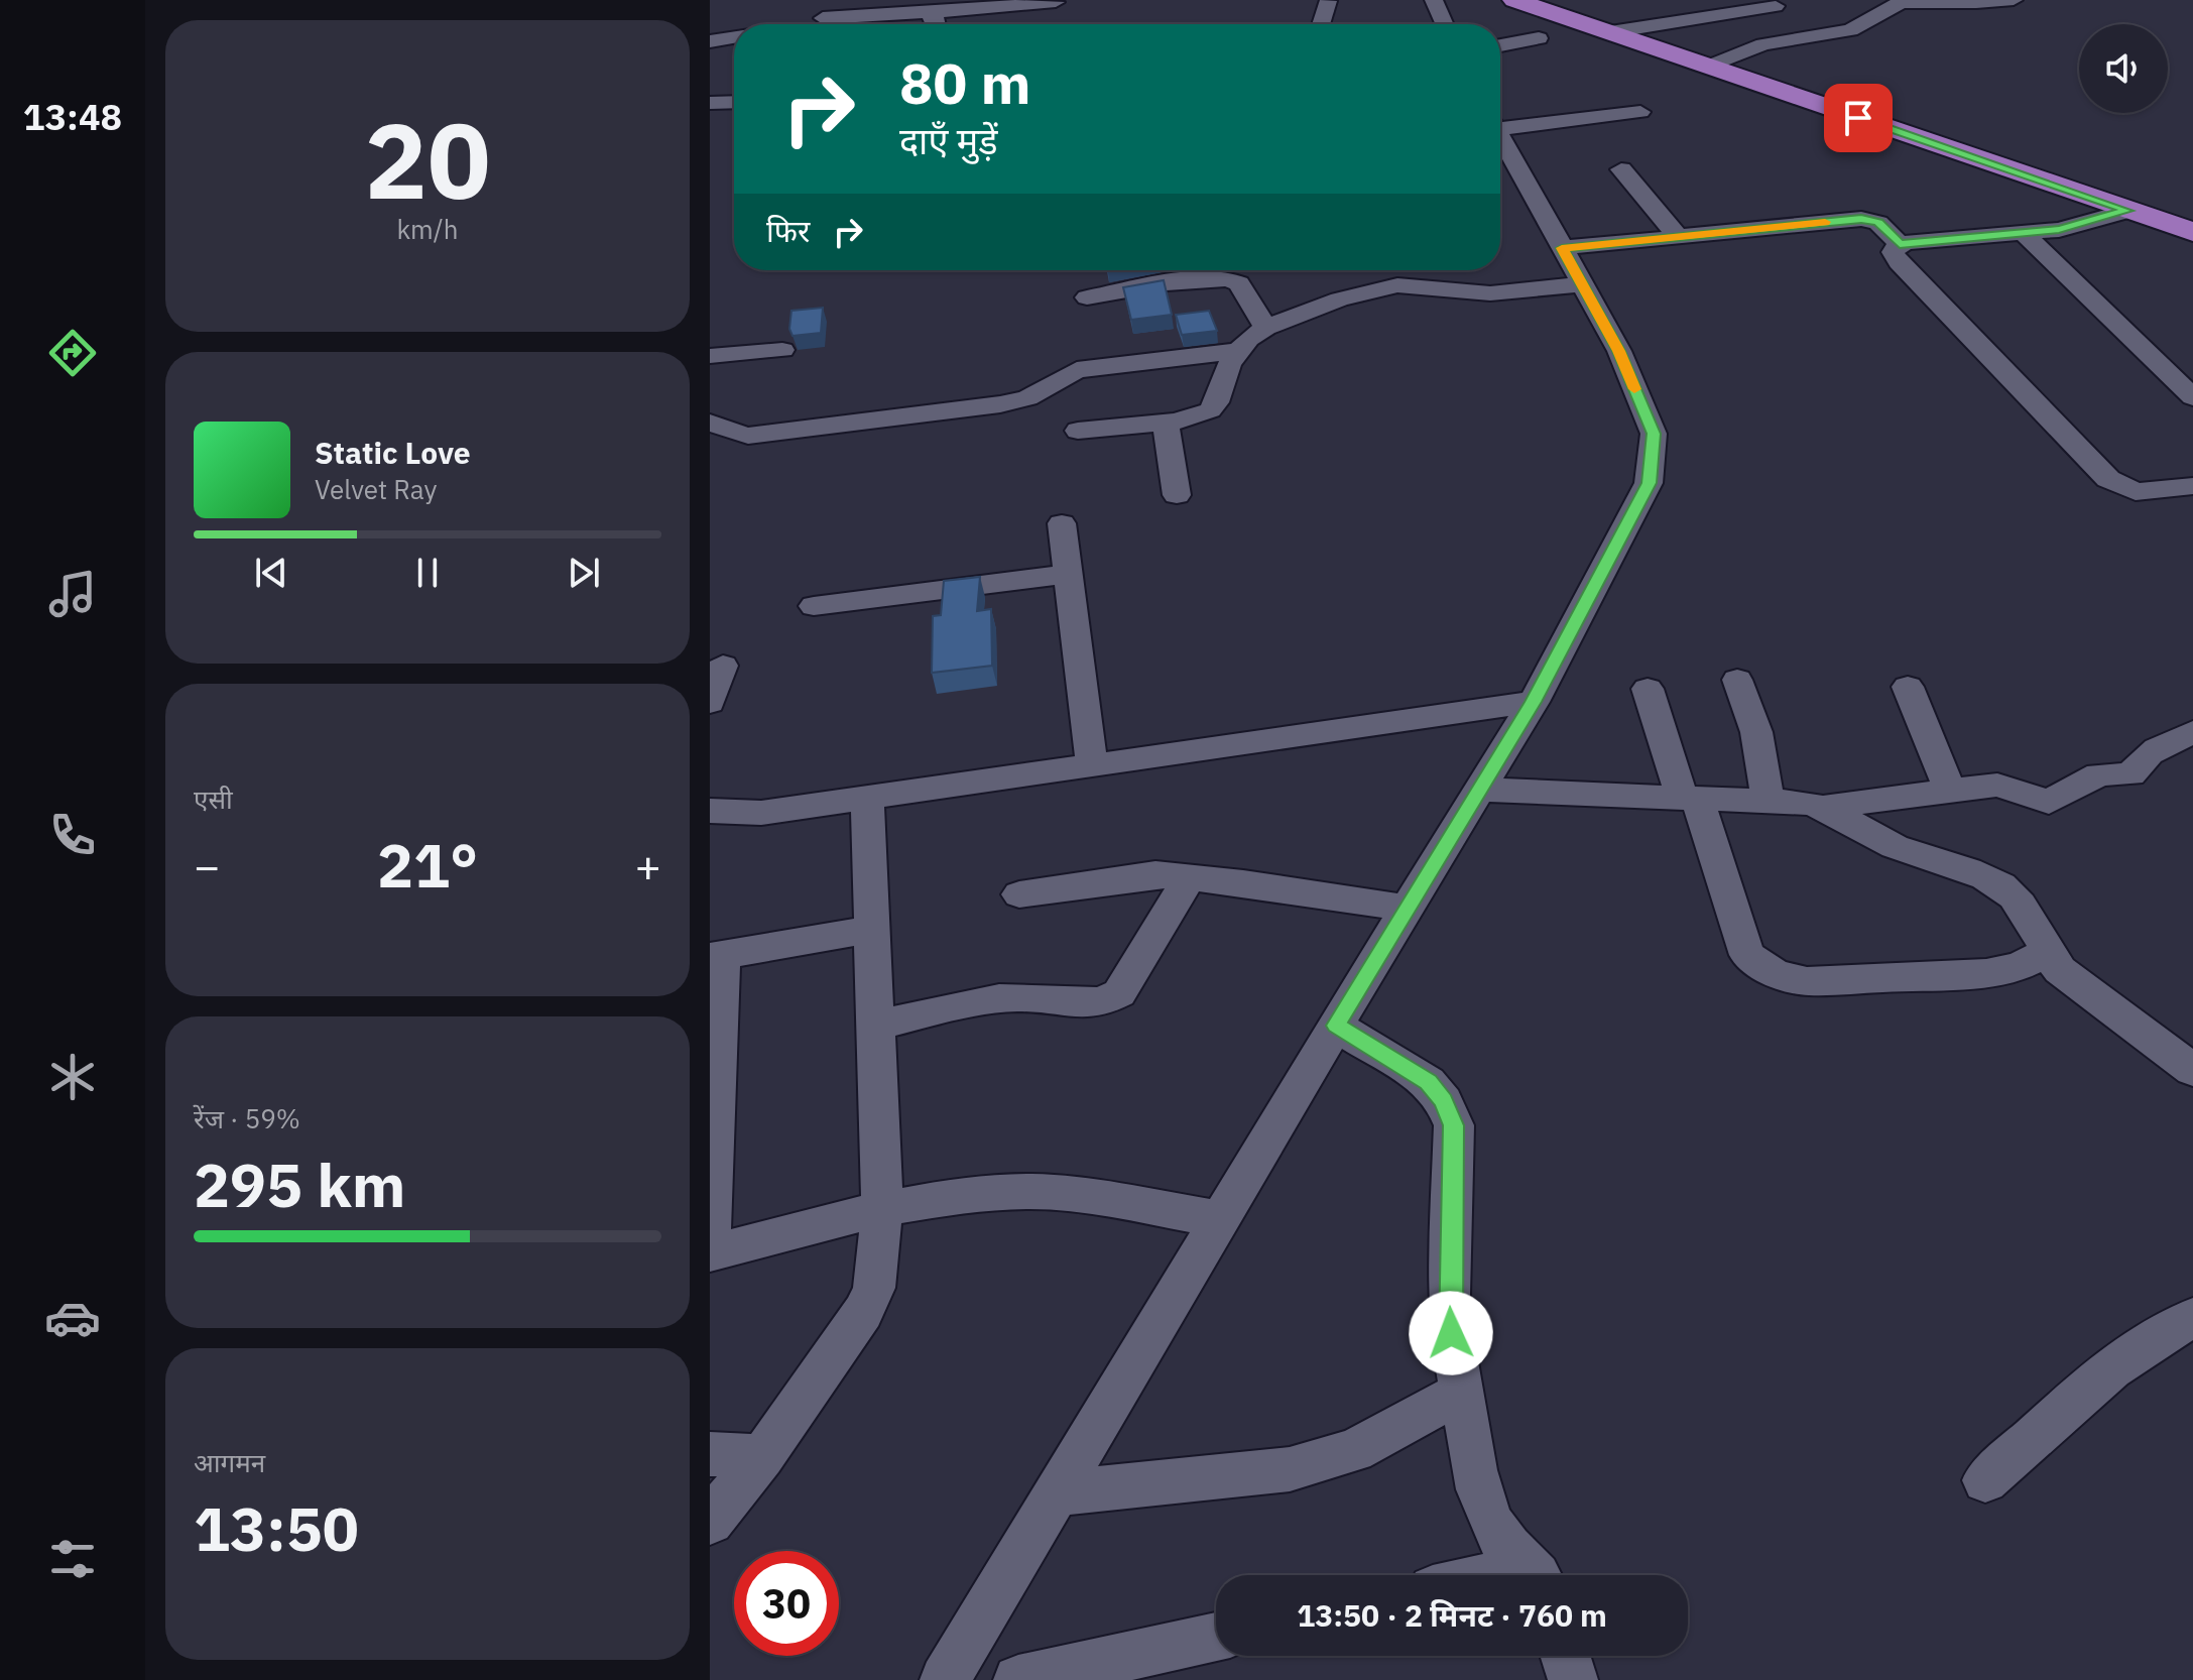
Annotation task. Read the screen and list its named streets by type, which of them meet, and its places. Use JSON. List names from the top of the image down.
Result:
{
  "page": {
    "tabs": "13:48",
    "tile": [
      ["20", "km/h"],
      "एसी",
      ["रेंज · 59%", "295 km"],
      ["आगमन", "13:50"]
    ],
    "turn": ["80 m", "दाएँ मुड़ें"],
    "then": "फिर",
    "song": ["Static Love", "Velvet Ray"],
    "heat": ["−", "21°", "+"],
    "limit": "30",
    "trip": "13:50 · 2 मिनट · 760 m"
  }
}
